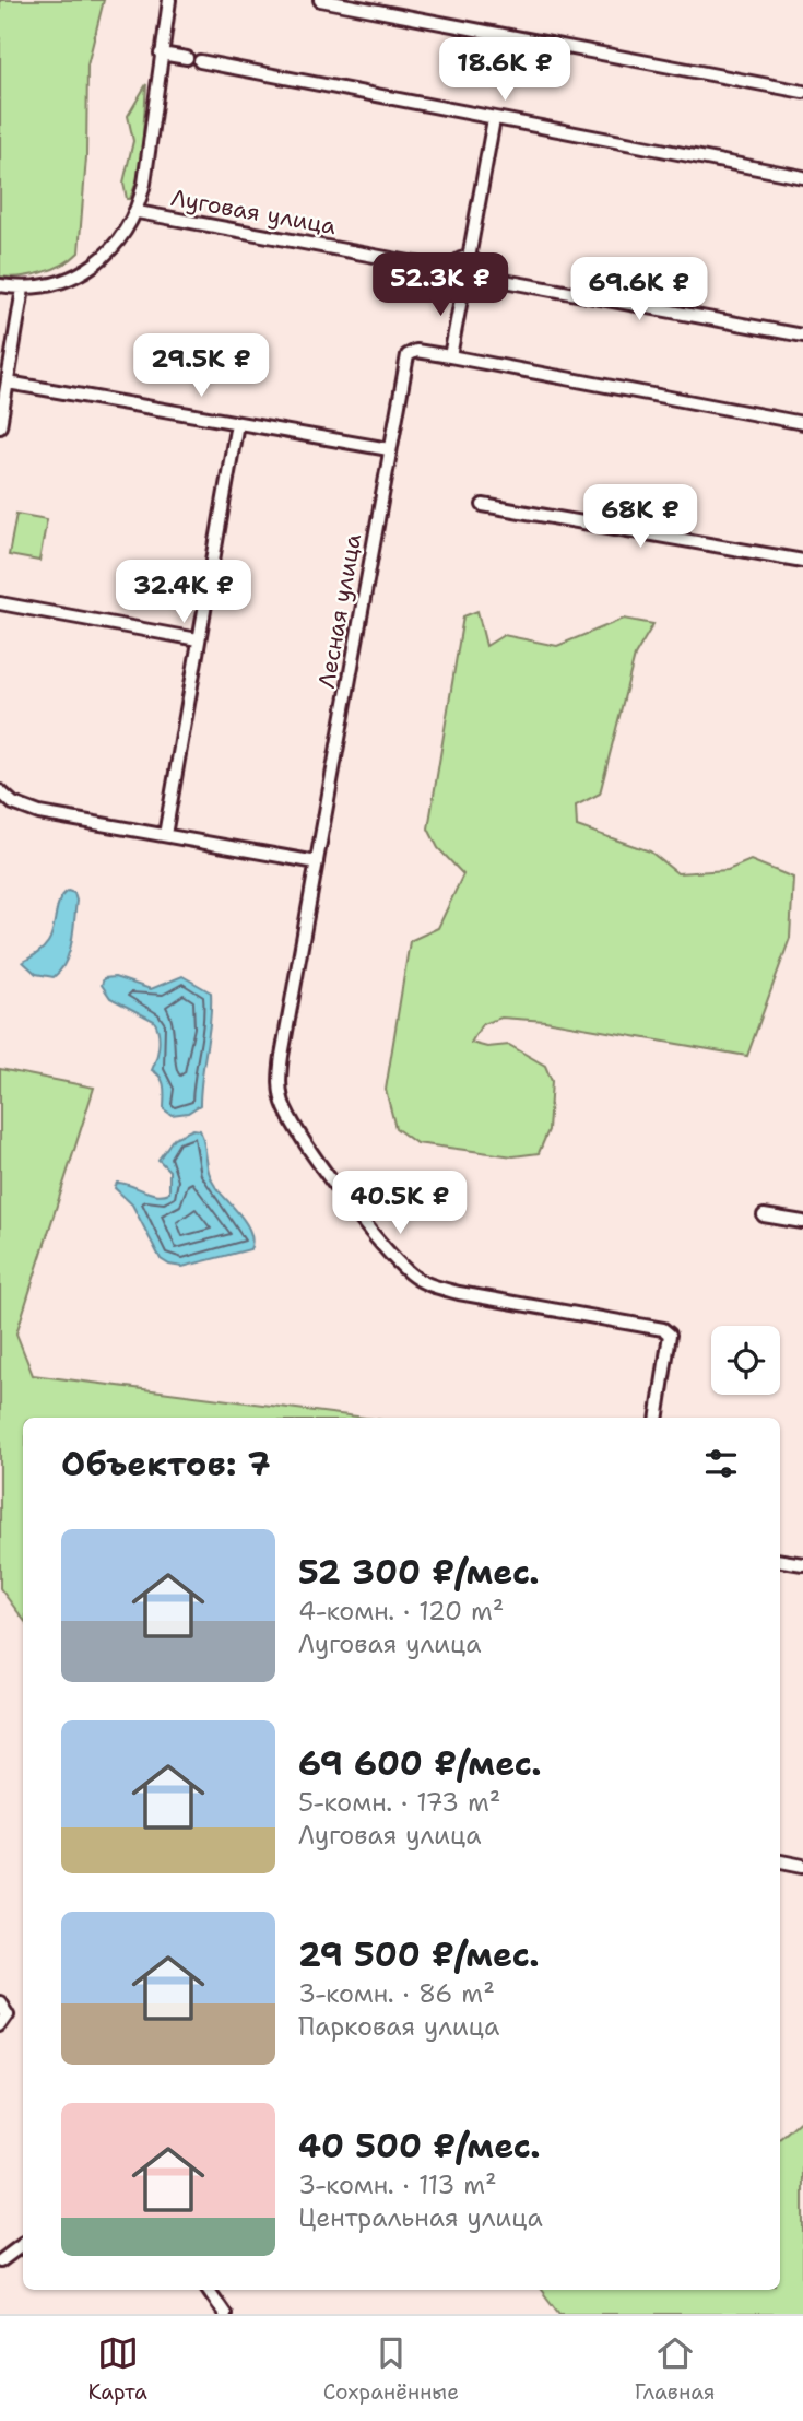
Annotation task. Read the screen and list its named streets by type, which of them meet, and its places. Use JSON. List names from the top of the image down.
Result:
{
  "streets": {
    "street": ["Луговая улица", "Лесная улица"]
  },
  "page": {
    "price": [
      "18.6K ₽",
      "52.3K ₽",
      "69.6K ₽",
      "29.5K ₽",
      "68K ₽",
      "32.4K ₽",
      "40.5K ₽"
    ],
    "heading": "Объектов: 7",
    "list": [
      {
        "name": "52 300 ₽/мес.",
        "note": "4-комн. · 120 m² · Луговая улица"
      },
      {
        "name": "69 600 ₽/мес.",
        "note": "5-комн. · 173 m² · Луговая улица"
      },
      {
        "name": "29 500 ₽/мес.",
        "note": "3-комн. · 86 m² · Парковая улица"
      },
      {
        "name": "40 500 ₽/мес.",
        "note": "3-комн. · 113 m² · Центральная улица"
      }
    ],
    "tabs": ["Карта", "Сохранённые", "Главная"]
  }
}
